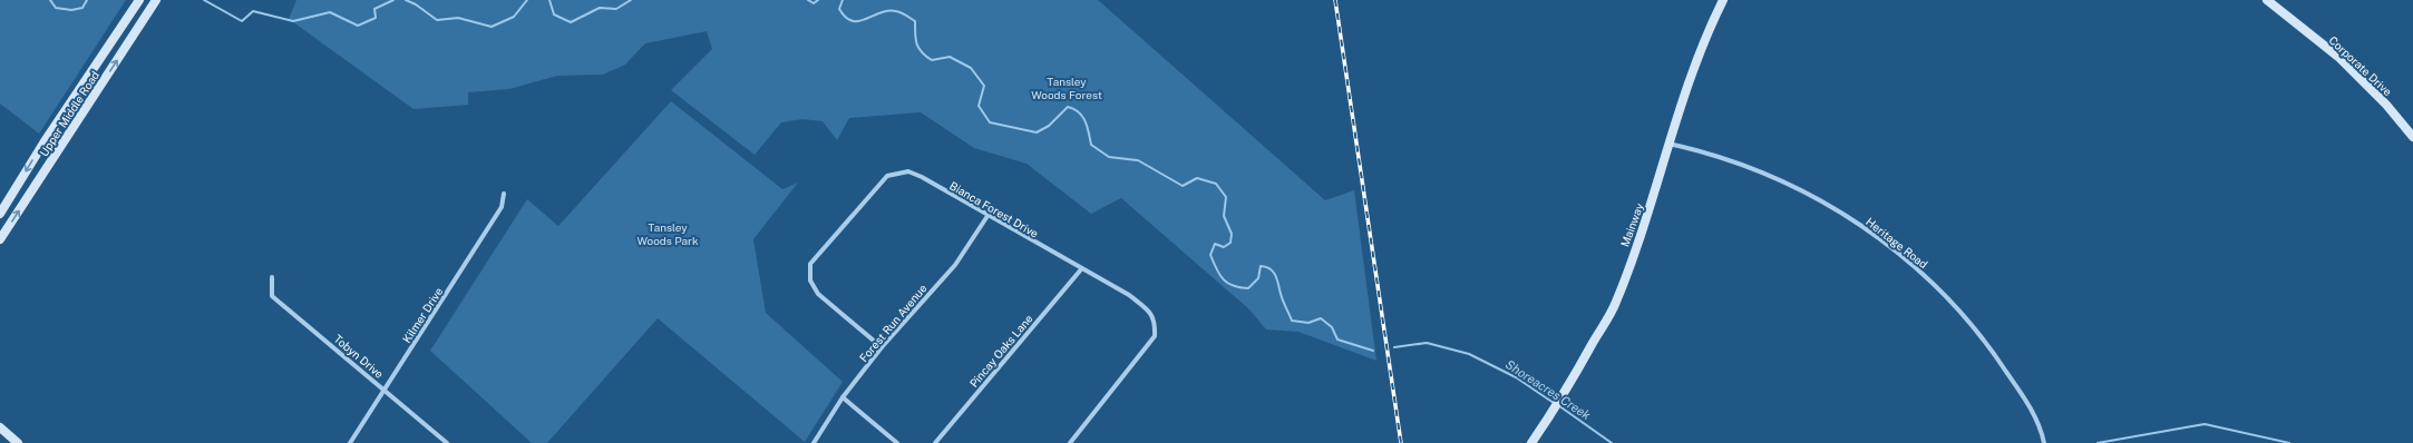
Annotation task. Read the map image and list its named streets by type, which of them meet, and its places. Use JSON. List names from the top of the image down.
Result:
{
  "streets": {
    "street": [
      "Corporate Drive",
      "Upper Middle Road",
      "Bianca Forest Drive",
      "Mainway",
      "Heritage Road",
      "Kilmer Drive",
      "Forest Run Avenue",
      "Pincay Oaks Lane",
      "Tobyn Drive"
    ]
  },
  "crossings": [
    ["Bianca Forest Drive", "Forest Run Avenue"],
    ["Bianca Forest Drive", "Pincay Oaks Lane"],
    ["Mainway", "Heritage Road"],
    ["Kilmer Drive", "Tobyn Drive"]
  ],
  "water": ["Shoreacres Creek"],
  "parks": ["Tansley Woods Forest", "Tansley Woods Park"]
}
